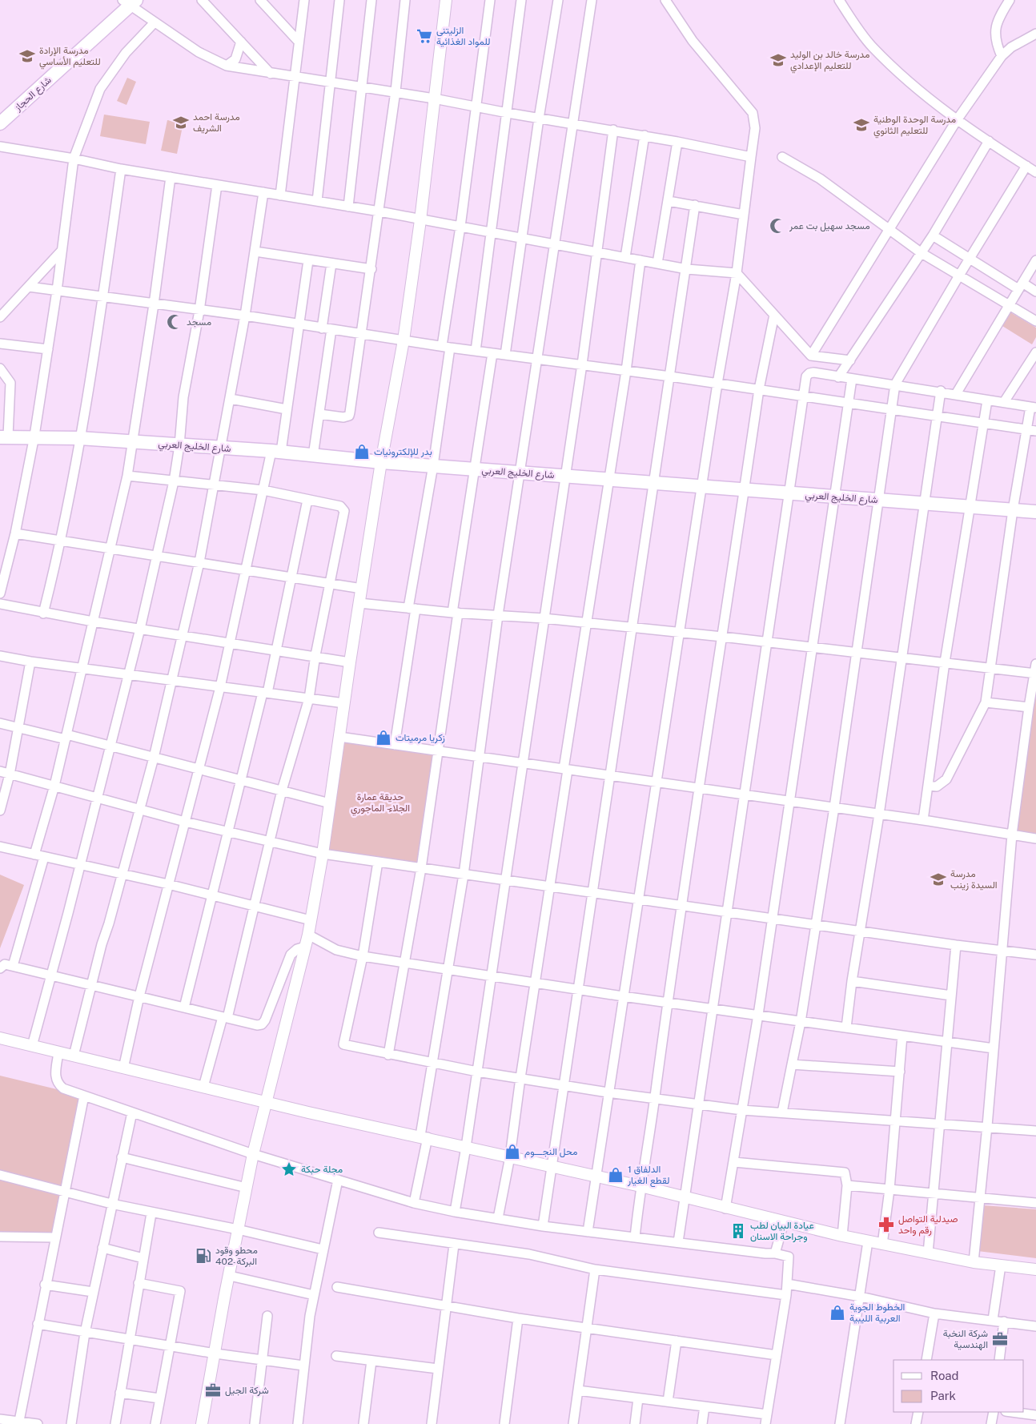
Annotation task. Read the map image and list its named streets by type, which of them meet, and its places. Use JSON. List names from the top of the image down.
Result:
{
  "streets": {
    "main road": ["شارع الحجاز", "شارع الخليج العربي"]
  },
  "parks": ["حديقة عمارة الجلاء- الماجوري"],
  "places": {
    "supermarket": ["الزليتني للمواد الغذائية"],
    "school or university": [
      "مدرسة الإرادة للتعليم الأساسي",
      "مدرسة خالد بن الوليد للتعليم الإعدادي",
      "مدرسة احمد الشريف",
      "مدرسة الوحدة الوطنية للتعليم الثانوي",
      "مدرسة السيدة زينب"
    ],
    "mosque": ["مسجد سهيل بت عمر", "مسجد"],
    "shop": [
      "بدر للإلكترونيات",
      "زكريا مرميتات",
      "محل النجـــوم",
      "الدلفاق 1 لقطع الغيار",
      "الخطوط الجوية العربية الليبية"
    ],
    "place": ["مجلة حبكة"],
    "pharmacy": ["صيدلية التواصل رقم واحد"],
    "building": ["عيادة البيان لطب وجراحة الاسنان"],
    "fuel station": ["محطو وقود 402-البركة"],
    "office": ["شركة النخبة الهندسية", "شركة الجيل"]
  },
  "legend": ["Road", "Park"]
}
